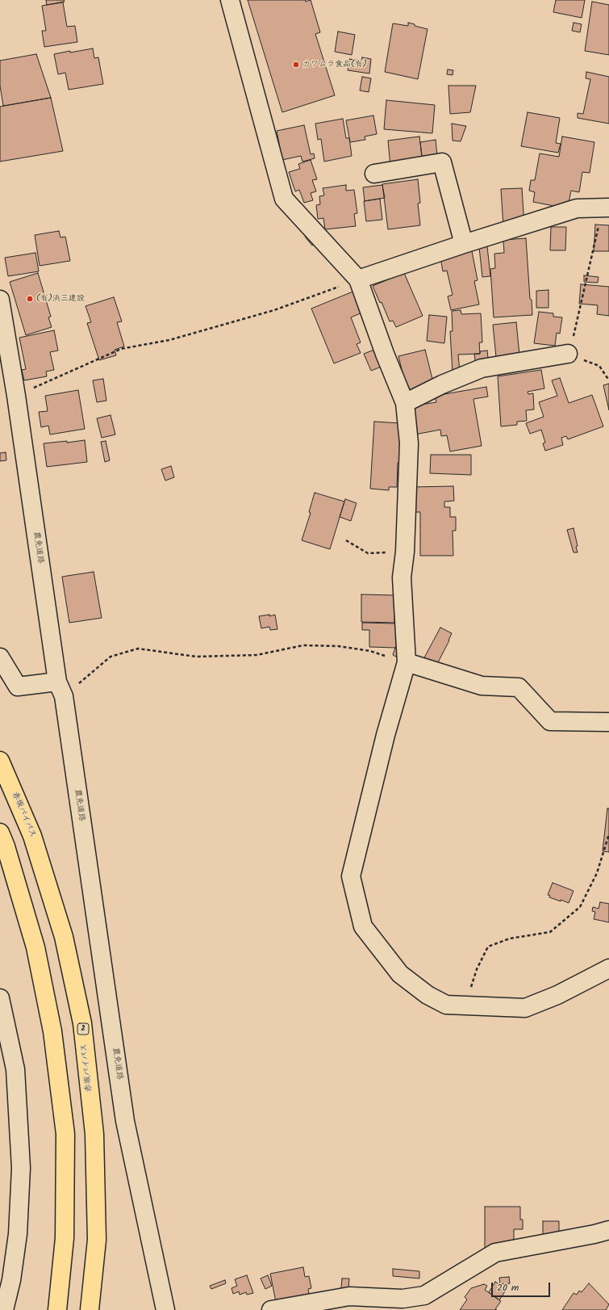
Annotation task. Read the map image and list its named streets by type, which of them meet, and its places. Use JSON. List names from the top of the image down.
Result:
{
  "streets": {
    "highway": ["赤坂バイパス", "2"],
    "street": ["農免道路"]
  },
  "places": ["カワムラ食品(有)", "(有)浜三建設"],
  "scale_bar": "20 m"
}
